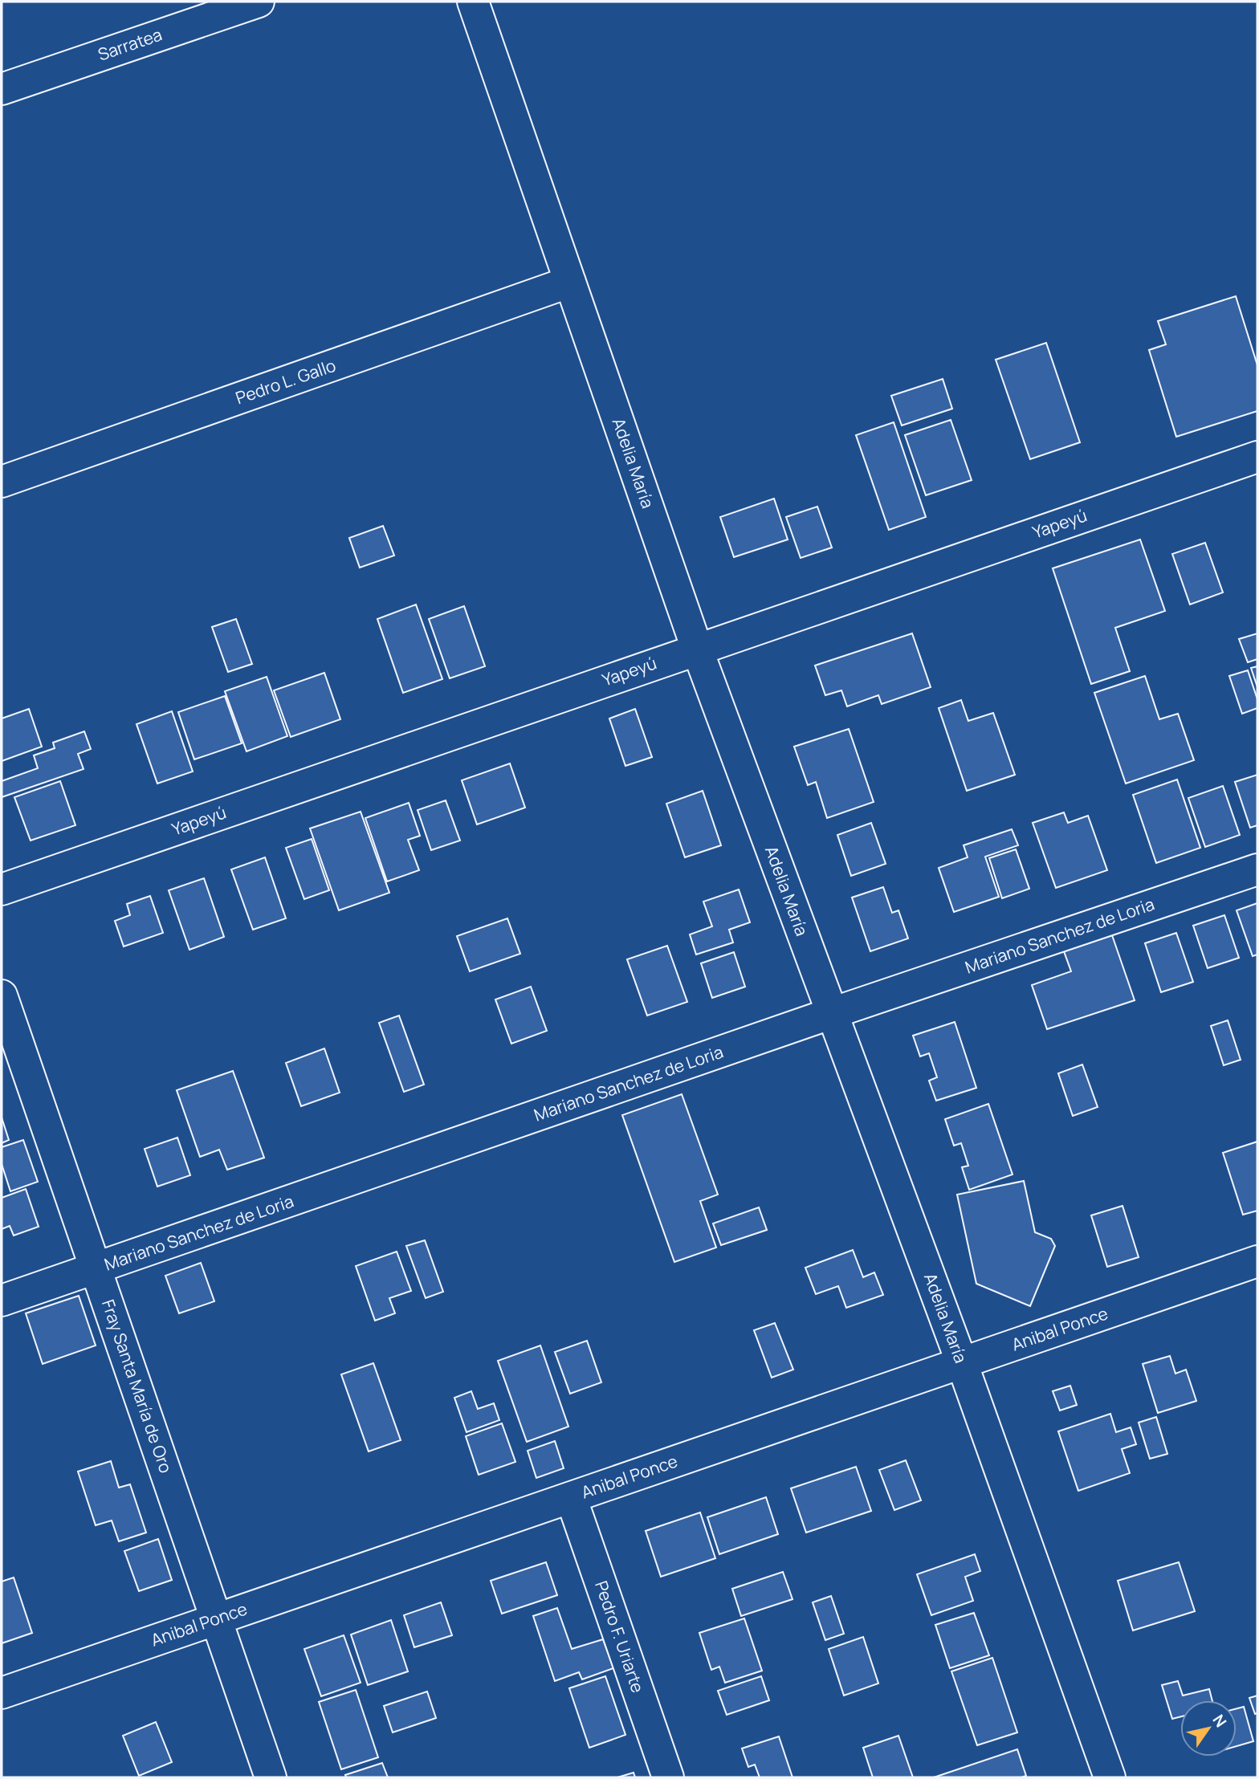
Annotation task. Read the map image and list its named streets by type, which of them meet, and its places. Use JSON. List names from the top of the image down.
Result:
{
  "streets": {
    "street": [
      "Sarratea",
      "Pedro L. Gallo",
      "Adelia María",
      "Yapeyú",
      "Mariano Sanchez de Loria",
      "Anibal Ponce",
      "Fray Santa María de Oro",
      "Pedro F. Uriarte"
    ]
  },
  "crossings": [
    ["Pedro L. Gallo", "Adelia María"],
    ["Adelia María", "Yapeyú"],
    ["Adelia María", "Mariano Sanchez de Loria"],
    ["Adelia María", "Anibal Ponce"],
    ["Mariano Sanchez de Loria", "Fray Santa María de Oro"],
    ["Anibal Ponce", "Fray Santa María de Oro"],
    ["Anibal Ponce", "Pedro F. Uriarte"]
  ],
  "north": "top right"
}
